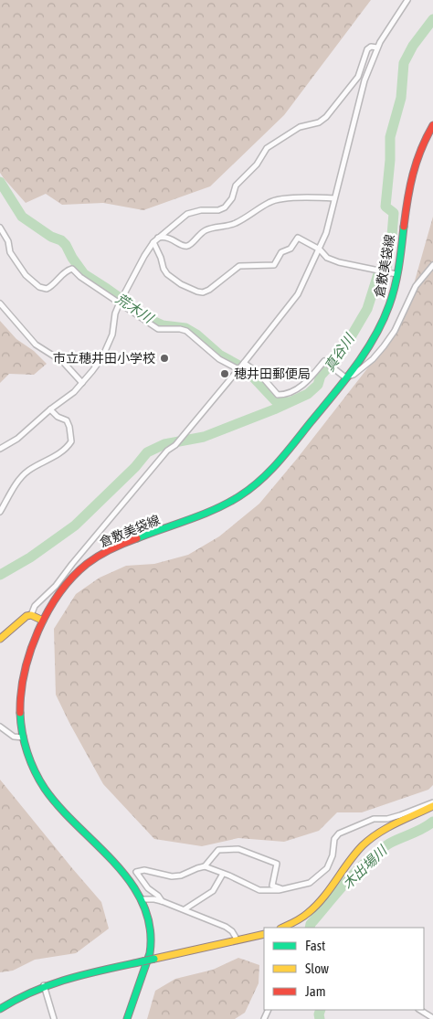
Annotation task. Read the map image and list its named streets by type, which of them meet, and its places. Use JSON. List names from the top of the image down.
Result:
{
  "streets": {
    "main road": ["倉敷美袋線"]
  },
  "water": ["荒木川", "真谷川", "木出場川"],
  "places": ["市立穂井田小学校", "穂井田郵便局"],
  "legend": ["Fast", "Slow", "Jam"]
}
